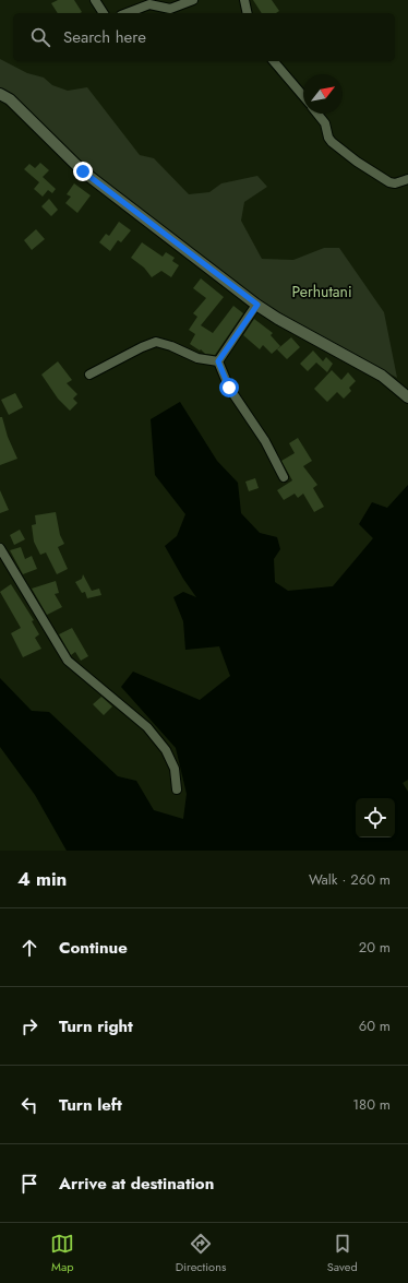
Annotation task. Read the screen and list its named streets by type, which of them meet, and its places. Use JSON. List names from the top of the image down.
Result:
{
  "parks": ["Perhutani"],
  "north": "top right",
  "page": {
    "search": "Search here",
    "heading": ["4 min", "Walk · 260 m"],
    "list": [
      ["Continue", "20 m"],
      ["Turn right", "60 m"],
      ["Turn left", "180 m"],
      "Arrive at destination"
    ],
    "nav": ["Map", "Directions", "Saved"]
  }
}
